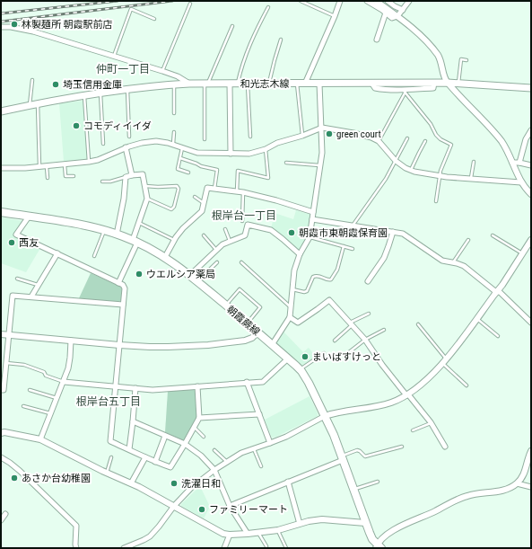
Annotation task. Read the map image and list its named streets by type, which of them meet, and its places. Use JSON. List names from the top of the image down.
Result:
{
  "streets": {
    "main road": ["和光志木線", "朝霞蕨線"]
  },
  "districts": ["仲町一丁目", "根岸台一丁目", "根岸台五丁目"],
  "places": [
    "林製麺所 朝霞駅前店",
    "埼玉信用金庫",
    "コモディイイダ",
    "green court",
    "朝霞市東朝霞保育園",
    "西友",
    "ウエルシア薬局",
    "まいばすけっと",
    "あさか台幼稚園",
    "洗濯日和",
    "ファミリーマート"
  ]
}
